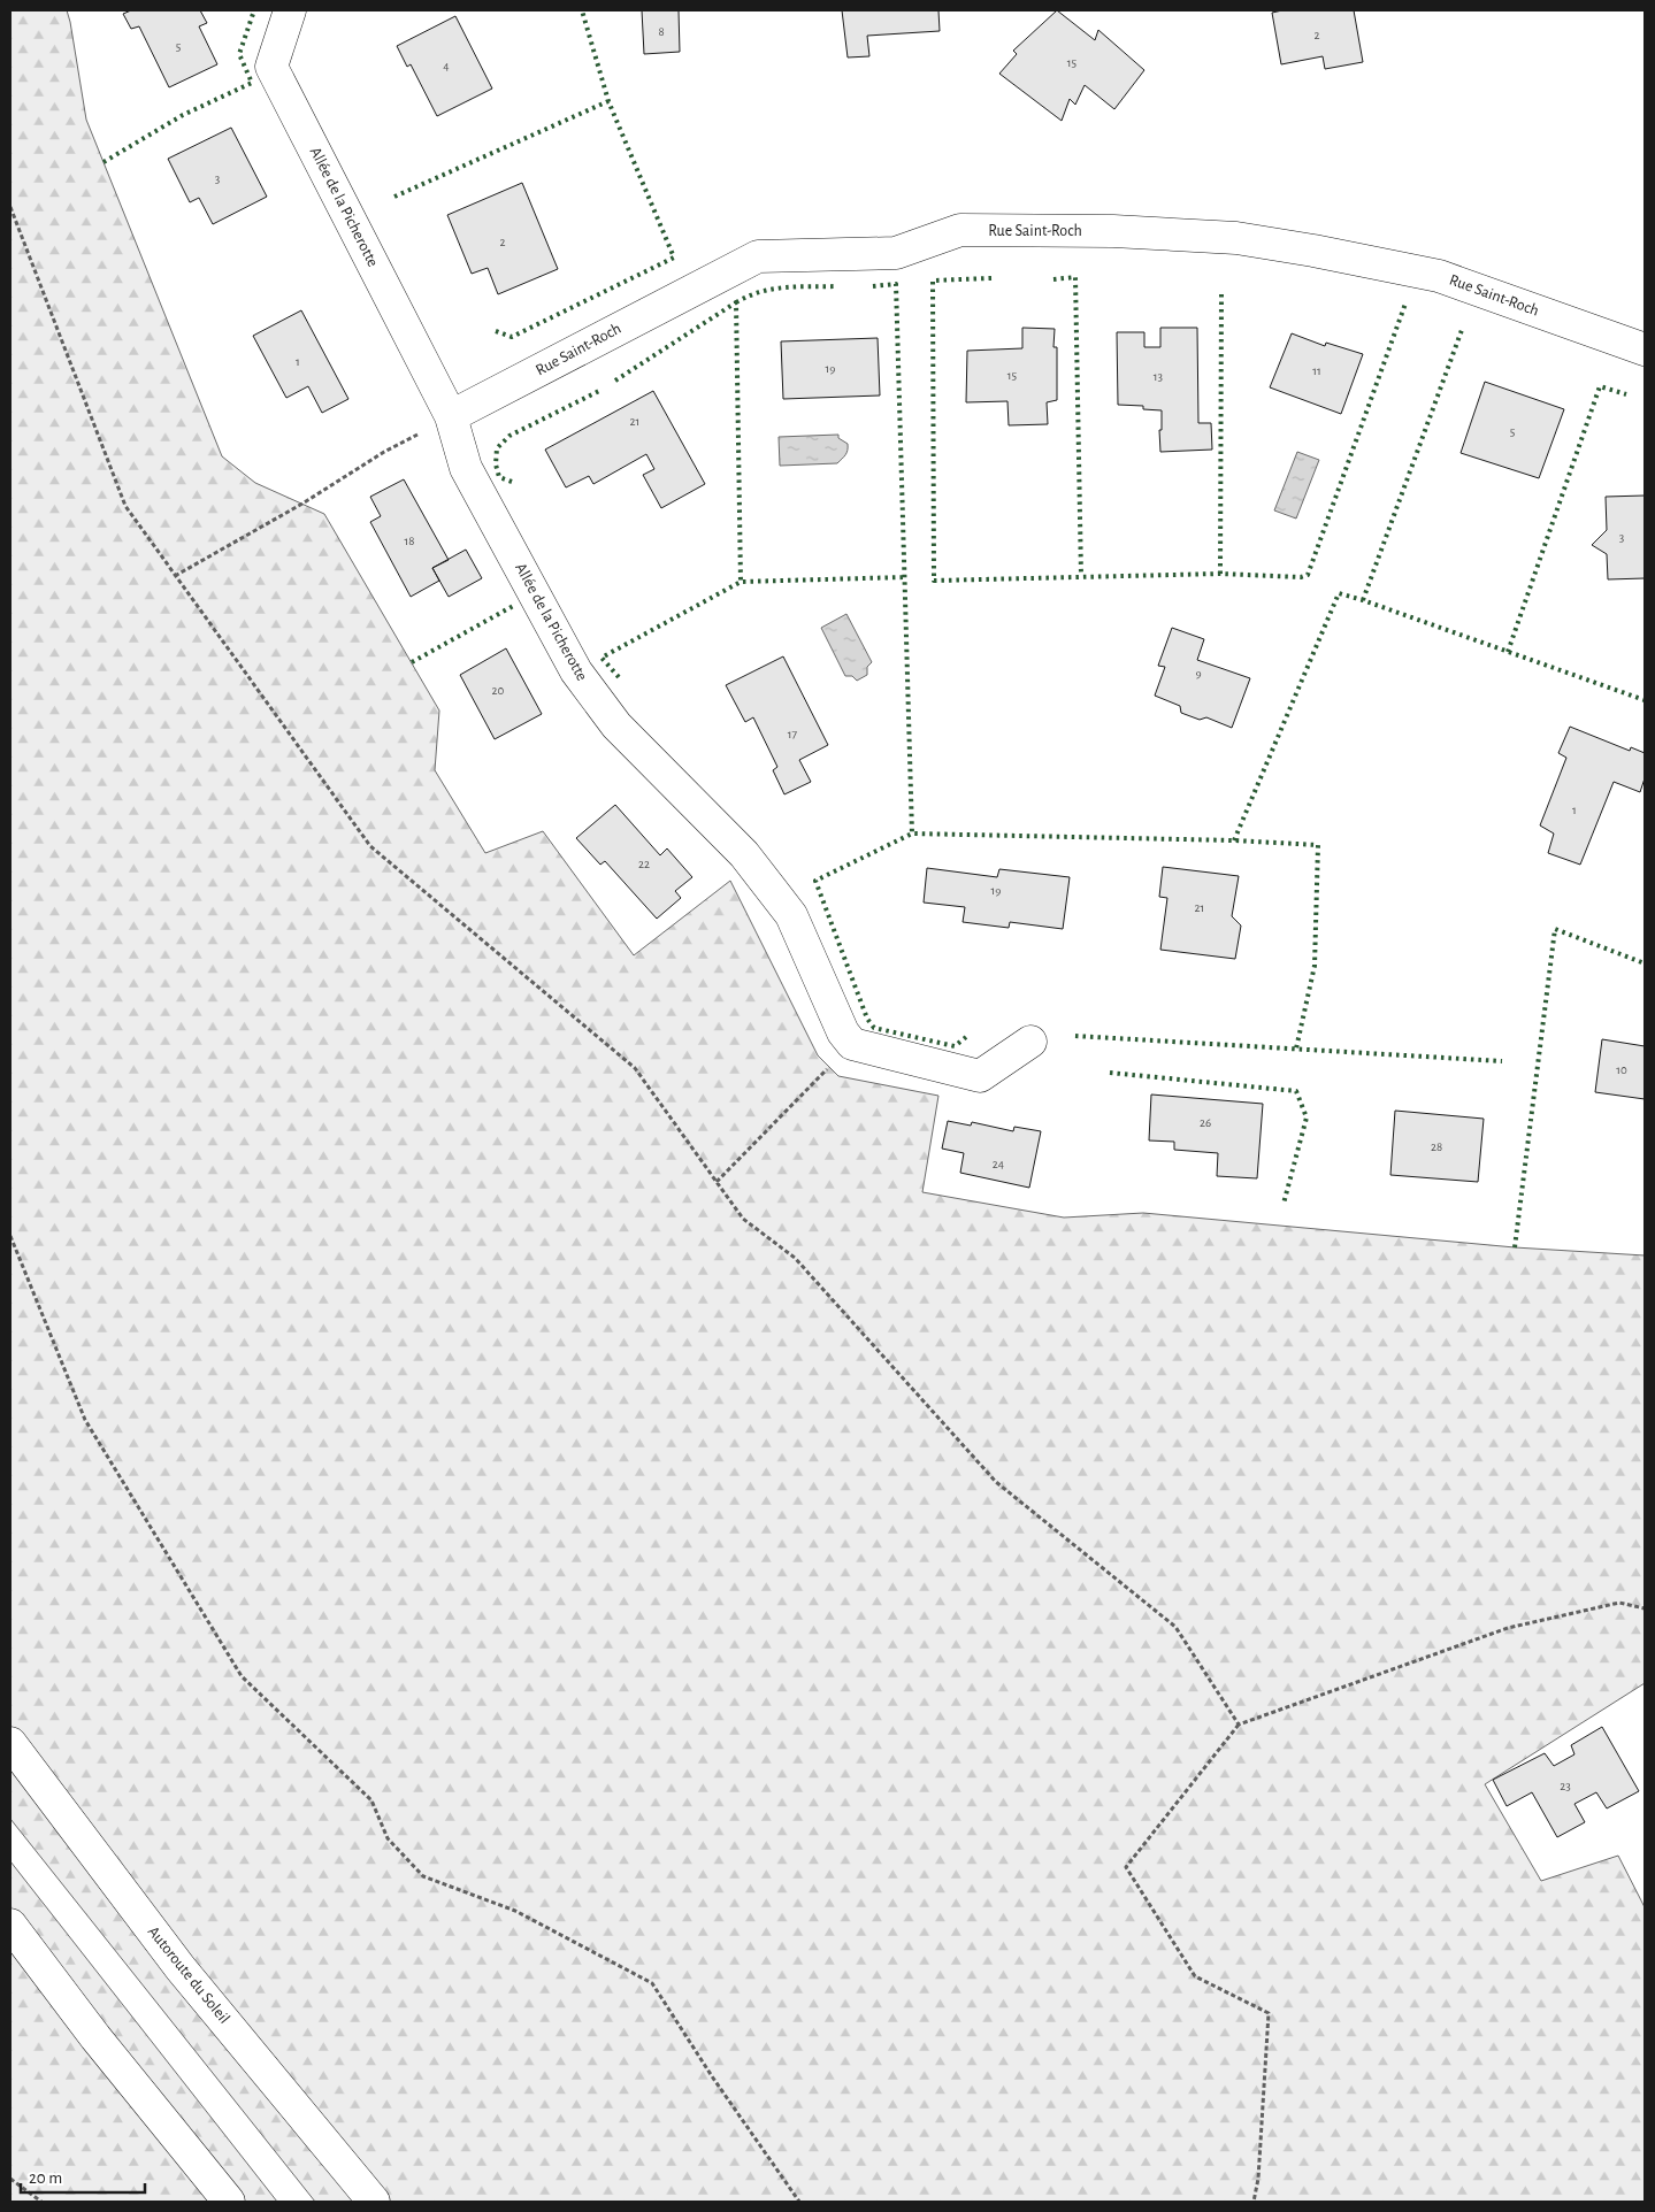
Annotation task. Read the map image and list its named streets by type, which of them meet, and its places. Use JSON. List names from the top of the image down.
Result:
{
  "streets": {
    "main road": ["Allée de la Picherotte", "Rue Saint-Roch", "Autoroute du Soleil"]
  },
  "crossings": [
    ["Allée de la Picherotte", "Rue Saint-Roch"]
  ],
  "house_numbers": [
    "8",
    "2",
    "5",
    "15",
    "4",
    "3",
    "2",
    "1",
    "19",
    "11",
    "15",
    "13",
    "21",
    "5",
    "3",
    "18",
    "9",
    "20",
    "17",
    "1",
    "22",
    "19",
    "21",
    "10",
    "26",
    "28",
    "24",
    "23"
  ],
  "scale_bar": "20 m"
}
